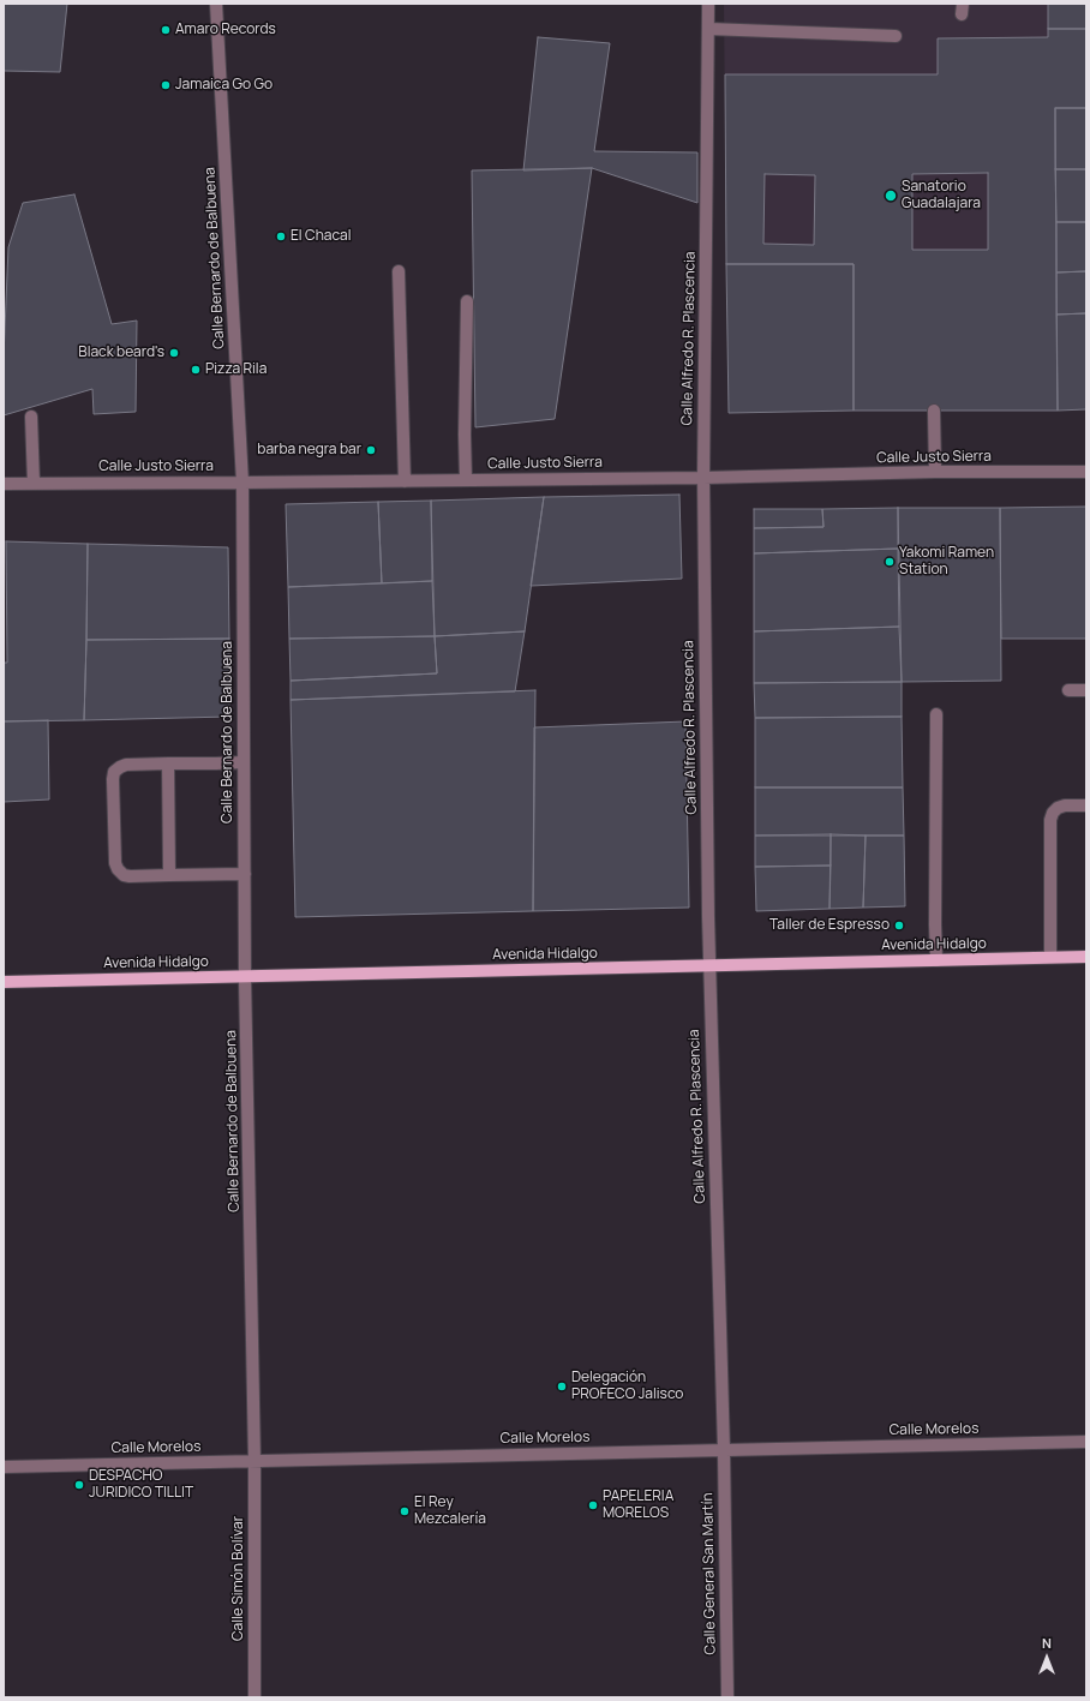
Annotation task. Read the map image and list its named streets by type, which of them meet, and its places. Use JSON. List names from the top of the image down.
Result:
{
  "streets": {
    "main road": ["Avenida Hidalgo"],
    "street": [
      "Calle Bernardo de Balbuena",
      "Calle Alfredo R. Plascencia",
      "Calle Justo Sierra",
      "Calle Morelos",
      "Calle General San Martín",
      "Calle Simón Bolívar"
    ]
  },
  "crossings": [
    ["Calle Bernardo de Balbuena", "Calle Justo Sierra"],
    ["Calle Bernardo de Balbuena", "Avenida Hidalgo"],
    ["Calle Bernardo de Balbuena", "Calle Morelos"],
    ["Calle Bernardo de Balbuena", "Calle Simón Bolívar"],
    ["Calle Alfredo R. Plascencia", "Calle Justo Sierra"],
    ["Calle Alfredo R. Plascencia", "Avenida Hidalgo"],
    ["Calle Alfredo R. Plascencia", "Calle Morelos"],
    ["Calle Alfredo R. Plascencia", "Calle General San Martín"],
    ["Calle Morelos", "Calle General San Martín"],
    ["Calle Morelos", "Calle Simón Bolívar"]
  ],
  "places": [
    "Amaro Records",
    "Jamaica Go Go",
    "Sanatorio Guadalajara",
    "El Chacal",
    "Black beard's",
    "Pizza Rila",
    "barba negra bar",
    "Yakomi Ramen Station",
    "Taller de Espresso",
    "Delegación PROFECO Jalisco",
    "DESPACHO JURIDICO TILLIT",
    "PAPELERIA MORELOS",
    "El Rey Mezcalería"
  ],
  "north": "top"
}
